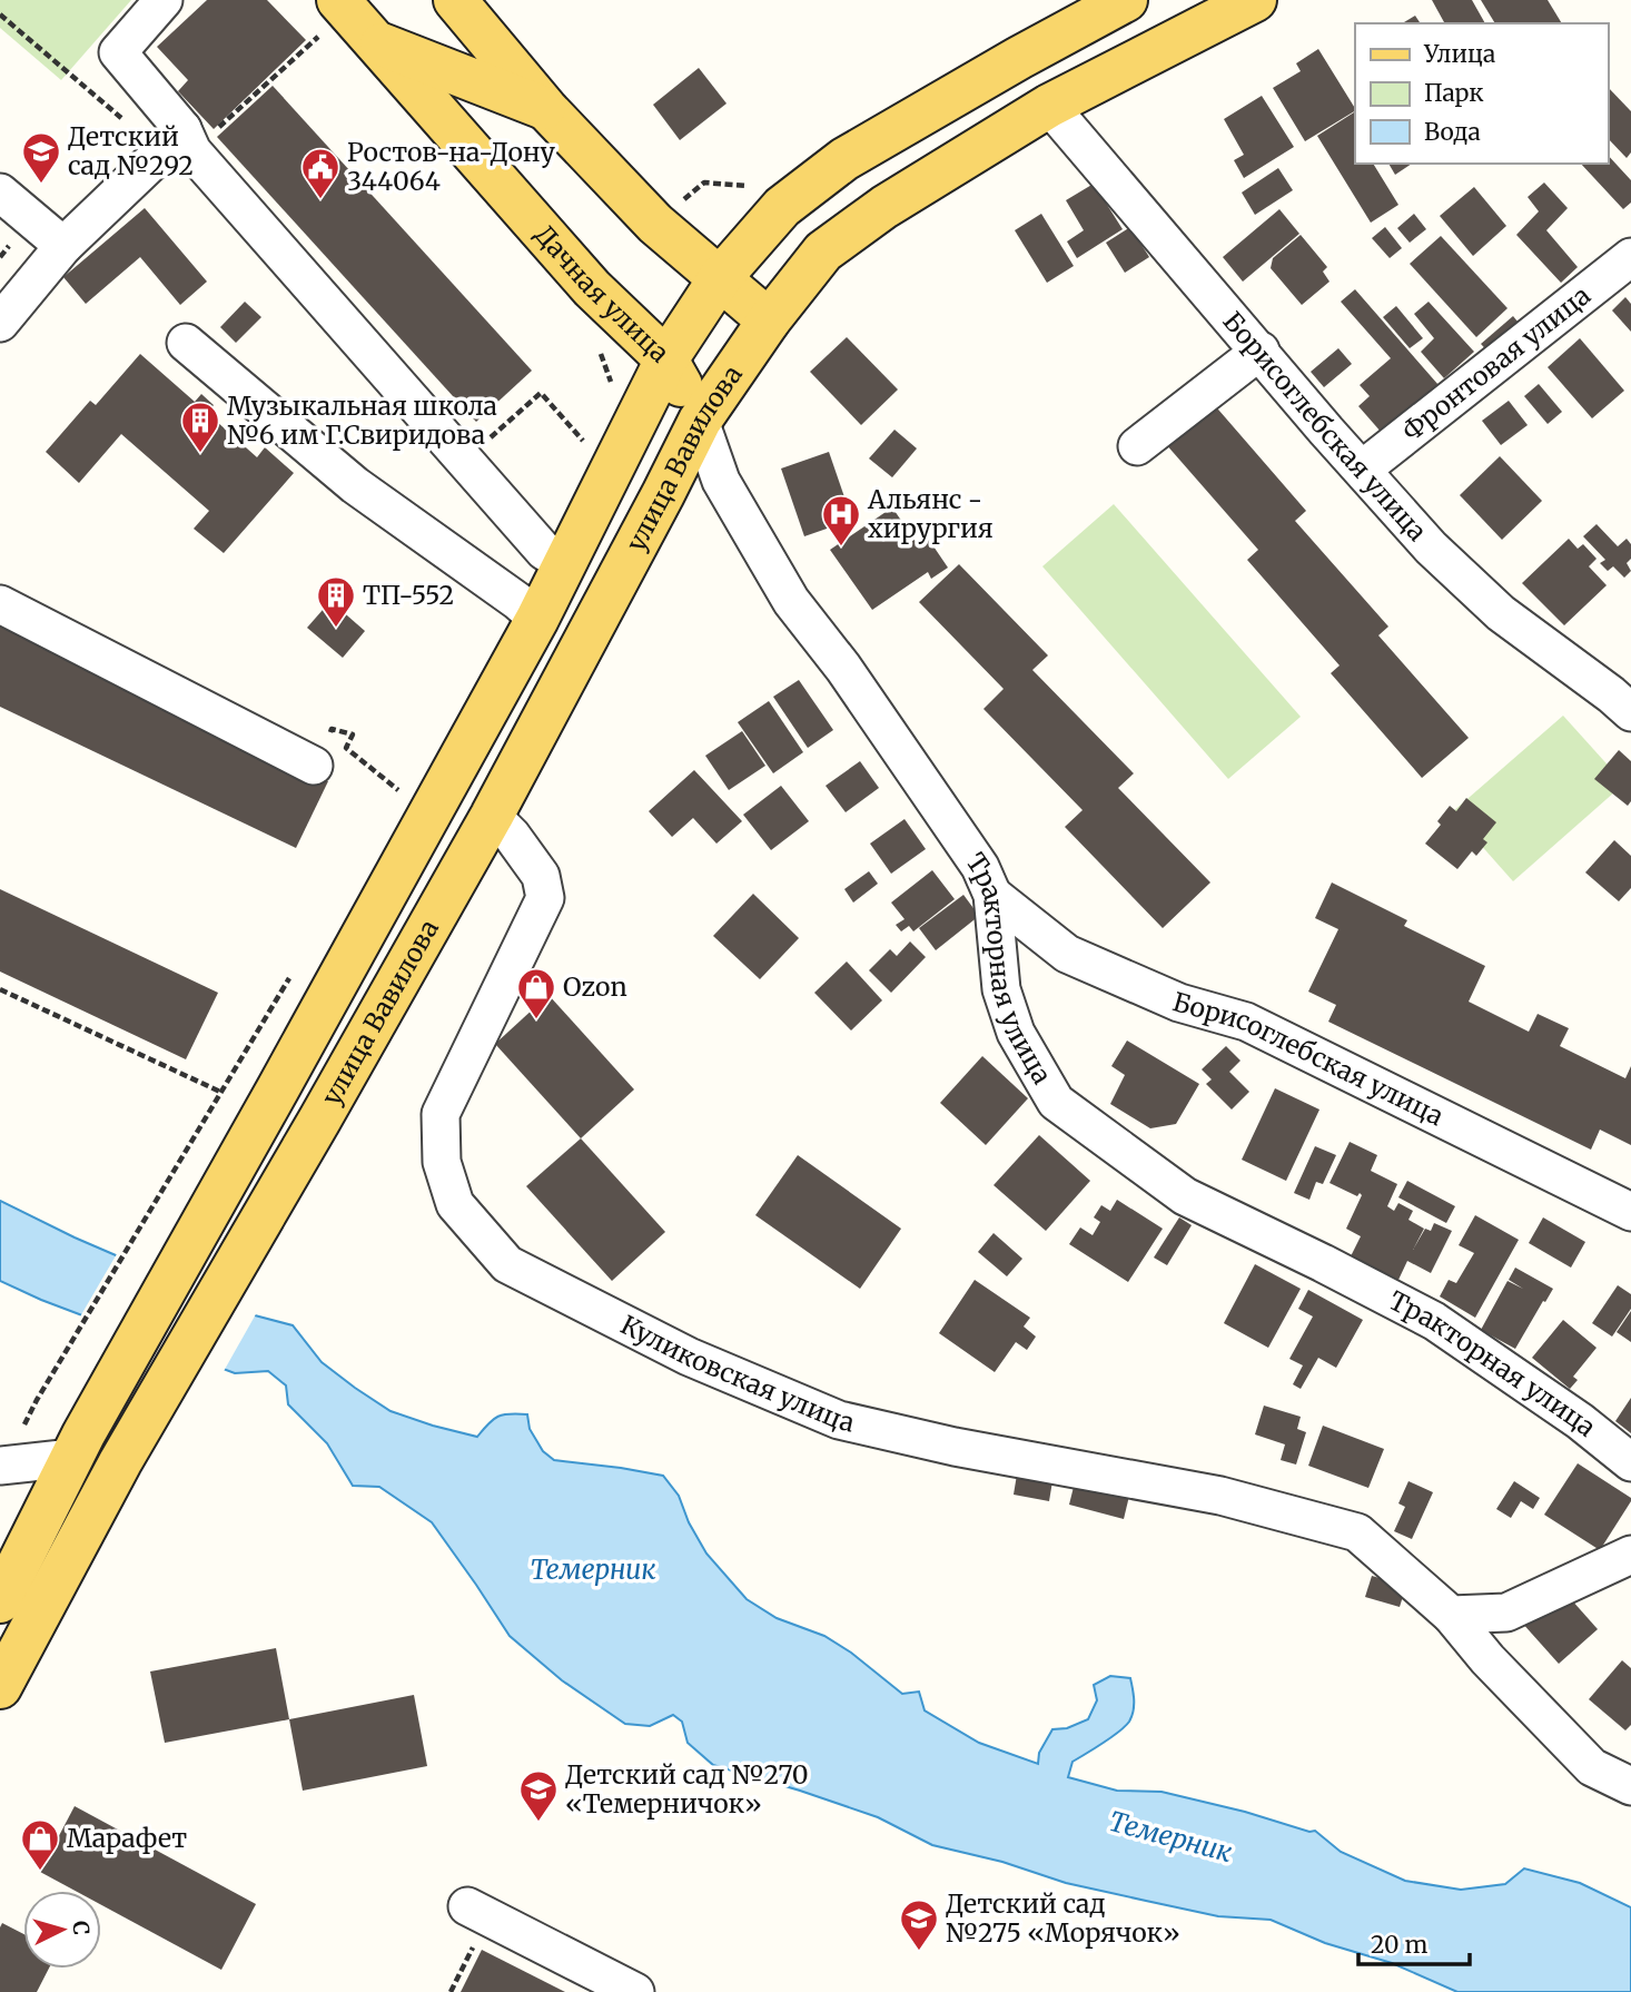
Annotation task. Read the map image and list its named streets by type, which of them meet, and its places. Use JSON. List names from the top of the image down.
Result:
{
  "streets": {
    "main road": ["Дачная улица", "улица Вавилова"],
    "street": [
      "Фронтовая улица",
      "Борисоглебская улица",
      "Тракторная улица",
      "Куликовская улица"
    ]
  },
  "crossings": [
    ["Дачная улица", "улица Вавилова"],
    ["Дачная улица", "Тракторная улица"],
    ["Фронтовая улица", "Борисоглебская улица"],
    ["Борисоглебская улица", "улица Вавилова"],
    ["Борисоглебская улица", "Тракторная улица"],
    ["улица Вавилова", "Тракторная улица"],
    ["улица Вавилова", "Куликовская улица"]
  ],
  "water": ["Темерник"],
  "places": {
    "school or university": ["Детский сад №292", "Детский сад №270 «Темерничок»", "Детский сад №275 «Морячок»"],
    "public building": ["Ростов-на-Дону 344064"],
    "building": ["Музыкальная школа №6 им Г.Свиридова", "ТП-552"],
    "hospital": ["Альянс - хирургия"],
    "shop": ["Ozon", "Марафет"]
  },
  "legend": ["Улица", "Парк", "Вода"],
  "scale_bar": "20 m",
  "north": "right"
}
